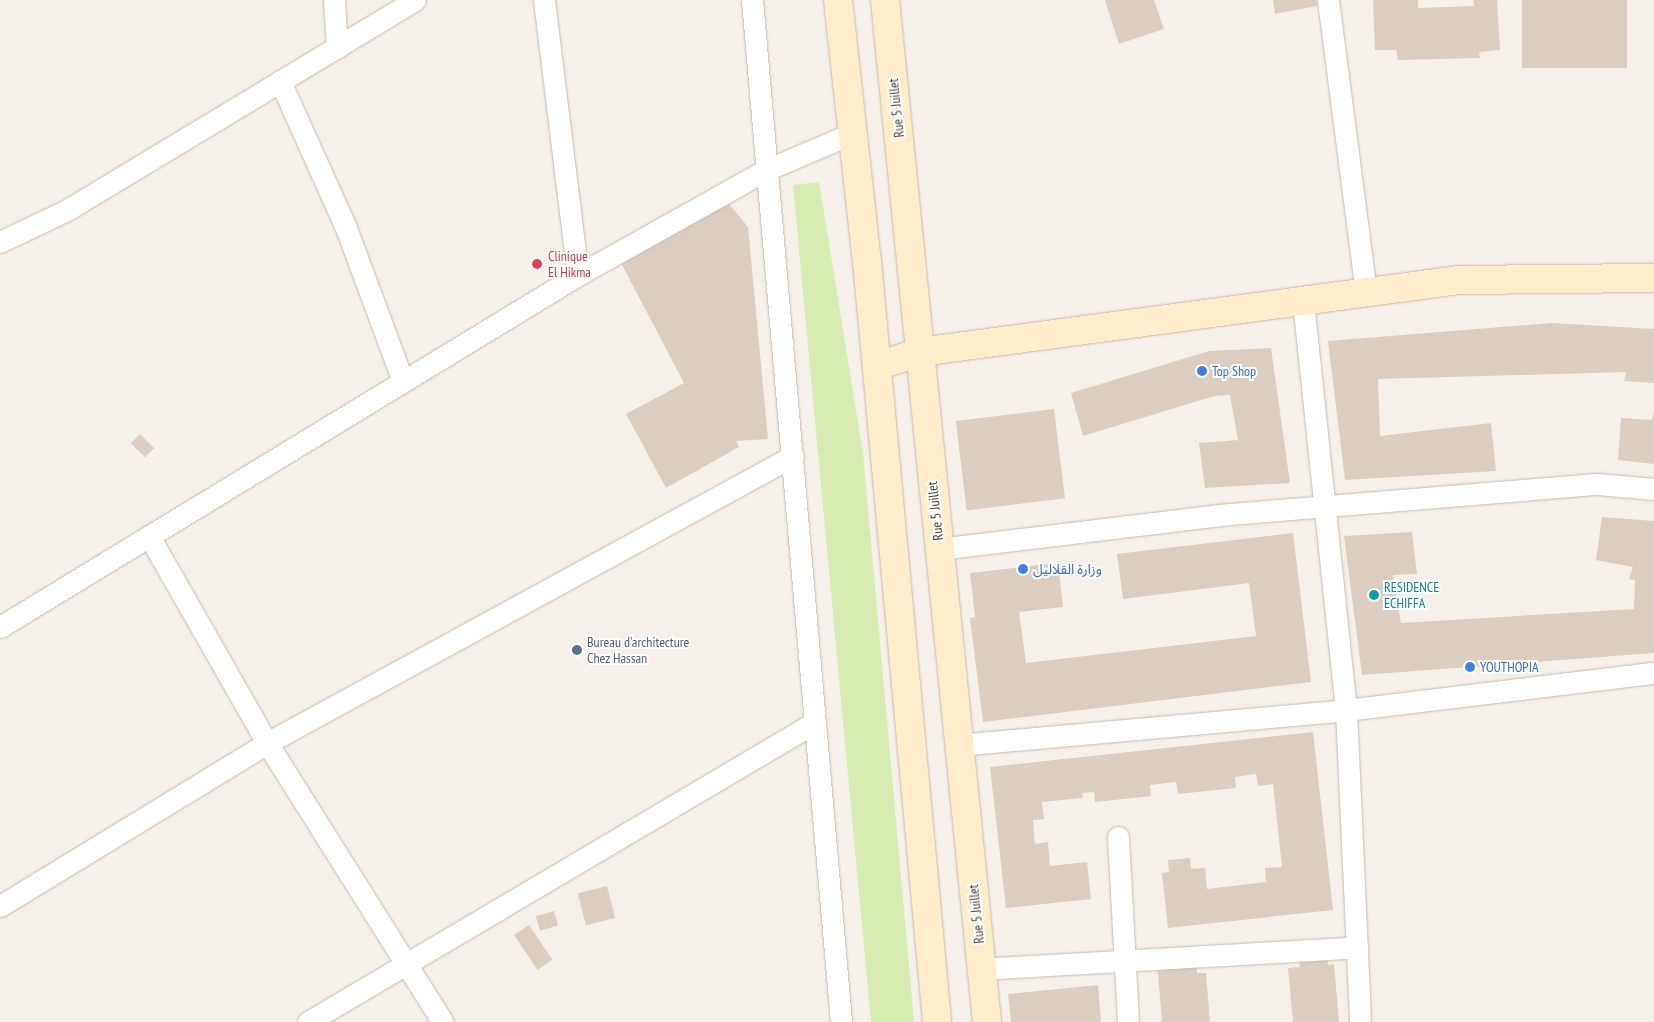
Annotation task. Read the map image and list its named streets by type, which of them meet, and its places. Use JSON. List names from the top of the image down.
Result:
{
  "streets": {
    "main road": ["Rue 5 Juillet"]
  },
  "places": [
    "Clinique El Hikma",
    "Top Shop",
    "وزارة القلاليل",
    "RESIDENCE ECHIFFA",
    "Bureau d'architecture Chez Hassan",
    "YOUTHOPIA"
  ]
}
